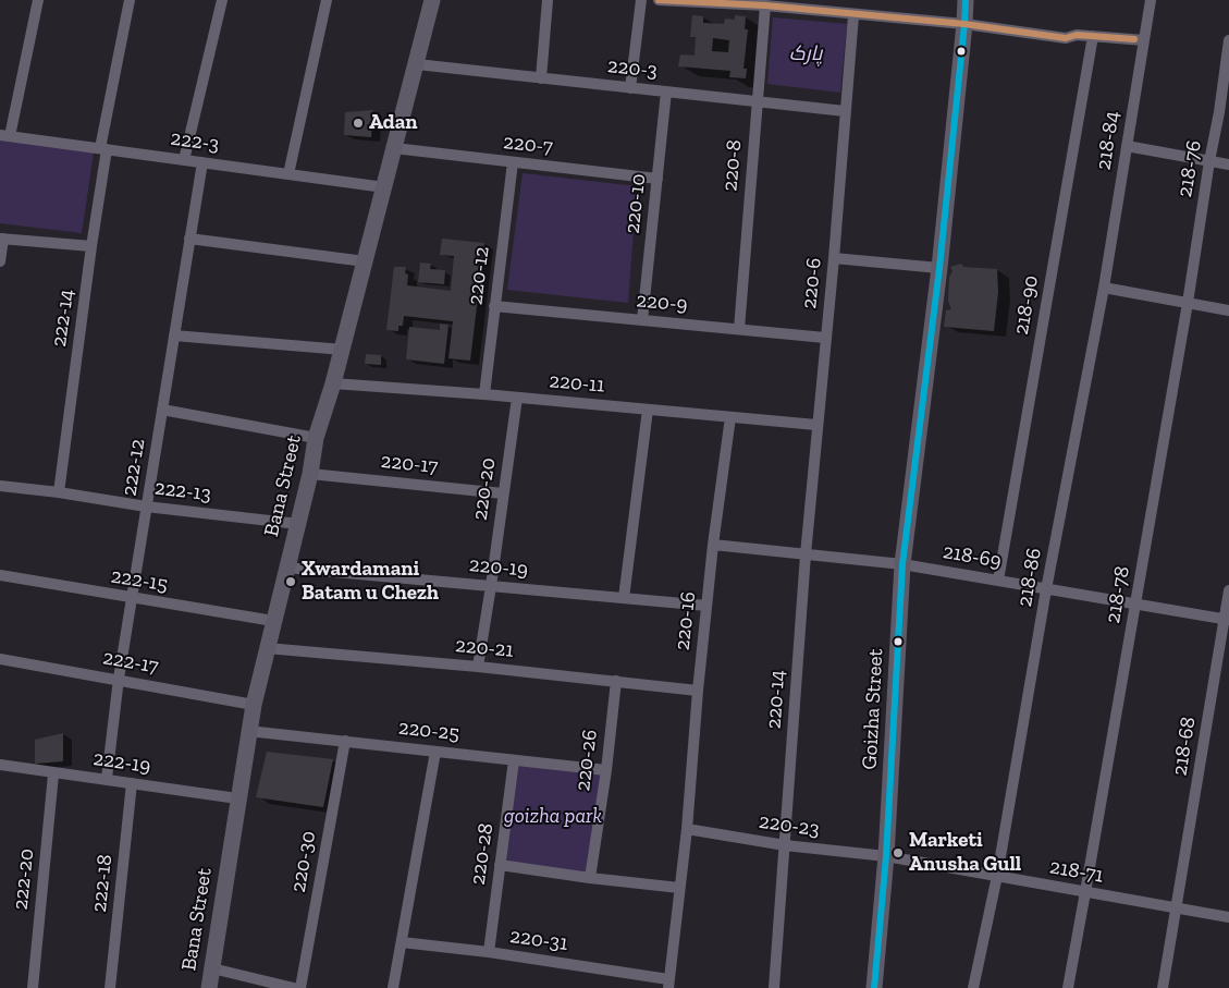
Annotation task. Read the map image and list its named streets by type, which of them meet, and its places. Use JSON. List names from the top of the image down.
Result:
{
  "streets": {
    "street": [
      "220-3",
      "218-84",
      "222-3",
      "220-7",
      "220-8",
      "218-76",
      "220-10",
      "220-12",
      "220-6",
      "220-9",
      "218-90",
      "222-14",
      "220-11",
      "220-17",
      "222-12",
      "Bana Street",
      "220-20",
      "222-13",
      "218-69",
      "220-19",
      "218-86",
      "222-15",
      "218-78",
      "220-16",
      "220-21",
      "222-17",
      "220-14",
      "Goizha Street",
      "220-25",
      "218-68",
      "220-26",
      "222-19",
      "220-23",
      "220-28",
      "220-30",
      "218-71",
      "222-20",
      "222-18",
      "220-31"
    ]
  },
  "crossings": [
    ["220-3", "220-8"],
    ["220-3", "220-10"],
    ["220-3", "220-6"],
    ["220-3", "Bana Street"],
    ["218-84", "218-86"],
    ["222-3", "222-14"],
    ["222-3", "222-12"],
    ["222-3", "Bana Street"],
    ["220-7", "220-10"],
    ["220-7", "220-12"],
    ["220-7", "Bana Street"],
    ["220-8", "220-9"],
    ["218-76", "218-78"],
    ["220-10", "220-9"],
    ["220-12", "220-9"],
    ["220-12", "220-11"],
    ["220-6", "220-9"],
    ["220-6", "220-11"],
    ["220-6", "218-69"],
    ["220-6", "220-14"],
    ["218-90", "218-69"],
    ["222-14", "222-13"],
    ["220-11", "Bana Street"],
    ["220-11", "220-20"],
    ["220-11", "220-16"],
    ["220-17", "Bana Street"],
    ["220-17", "220-20"],
    ["222-12", "222-13"],
    ["222-12", "222-15"],
    ["222-12", "222-17"],
    ["222-12", "222-19"],
    ["Bana Street", "222-13"],
    ["Bana Street", "220-19"],
    ["Bana Street", "222-15"],
    ["Bana Street", "220-21"],
    ["Bana Street", "222-17"],
    ["Bana Street", "220-25"],
    ["Bana Street", "222-19"],
    ["220-20", "220-19"],
    ["220-20", "220-21"],
    ["218-69", "218-86"],
    ["218-69", "218-78"],
    ["218-69", "220-16"],
    ["218-69", "220-14"],
    ["218-69", "Goizha Street"],
    ["218-69", "218-68"],
    ["220-19", "220-16"],
    ["218-86", "218-71"],
    ["218-78", "218-71"],
    ["220-16", "220-21"],
    ["220-16", "220-23"],
    ["220-16", "220-31"],
    ["220-21", "220-26"],
    ["220-14", "220-23"],
    ["Goizha Street", "220-23"],
    ["Goizha Street", "218-71"],
    ["220-25", "220-26"],
    ["220-25", "220-28"],
    ["220-25", "220-30"],
    ["218-68", "218-71"],
    ["222-19", "222-20"],
    ["222-19", "222-18"],
    ["220-23", "218-71"],
    ["220-28", "220-31"]
  ],
  "parks": ["پارک", "goizha park"],
  "places": ["Adan", "Xwardamani Batam u Chezh", "Marketi Anusha Gull"]
}
